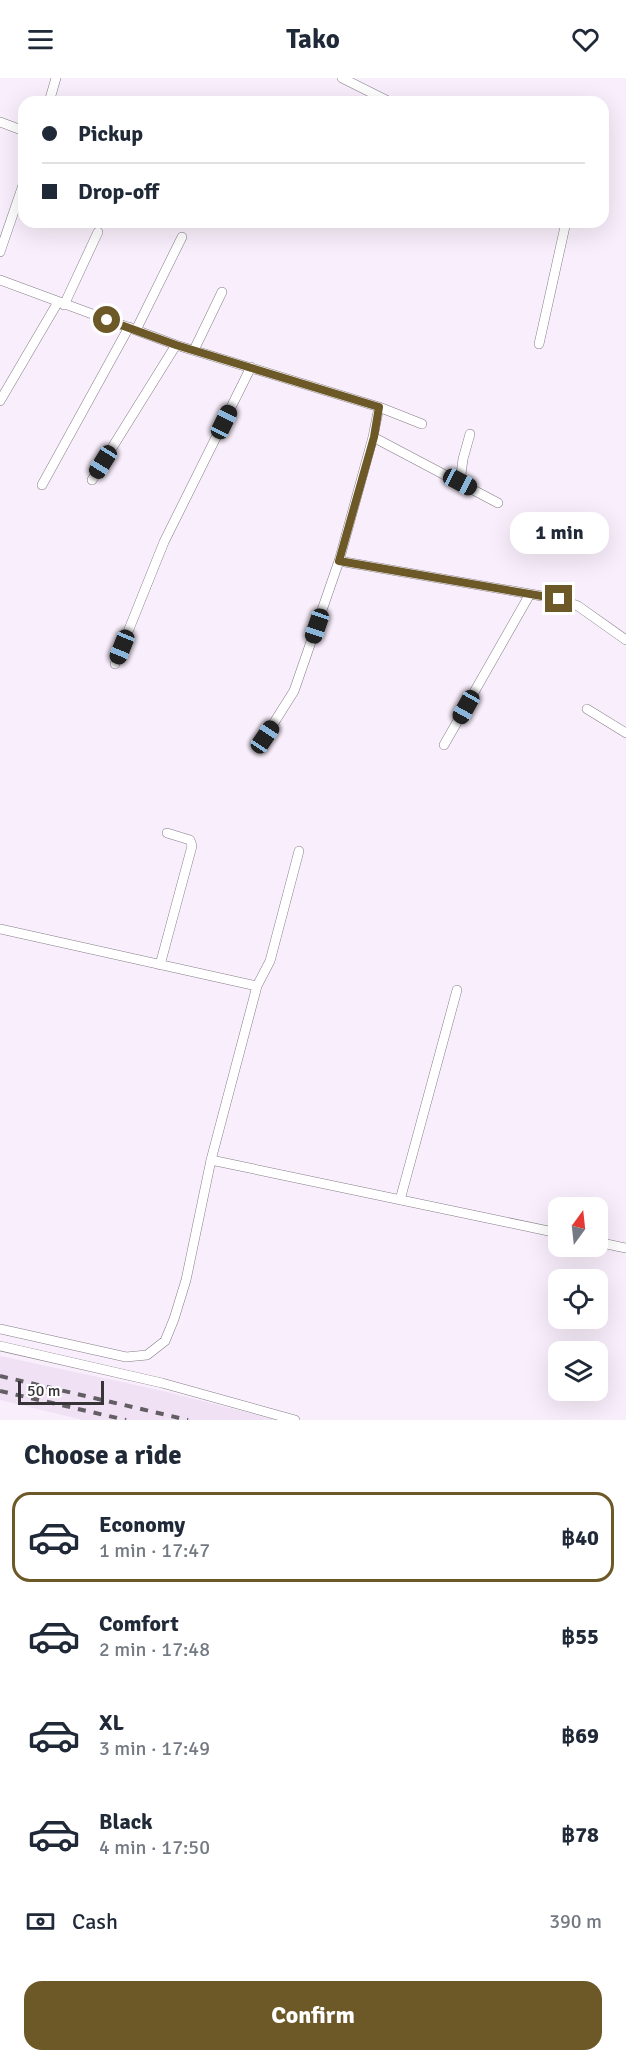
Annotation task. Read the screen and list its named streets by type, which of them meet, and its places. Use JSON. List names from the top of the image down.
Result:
{
  "scale_bar": "50 m",
  "north": "top",
  "page": {
    "header": "Tako",
    "banner": ["Pickup", "Drop-off"],
    "bubble": "1 min",
    "scale": "50 m",
    "heading": "Choose a ride",
    "list": [
      {
        "name": "Economy",
        "note": "1 min · 17:47",
        "value": "฿40"
      },
      {
        "name": "Comfort",
        "note": "2 min · 17:48",
        "value": "฿55"
      },
      {
        "name": "XL",
        "note": "3 min · 17:49",
        "value": "฿69"
      },
      {
        "name": "Black",
        "note": "4 min · 17:50",
        "value": "฿78"
      }
    ],
    "pay": ["Cash", "390 m"],
    "buttons": "Confirm"
  }
}
